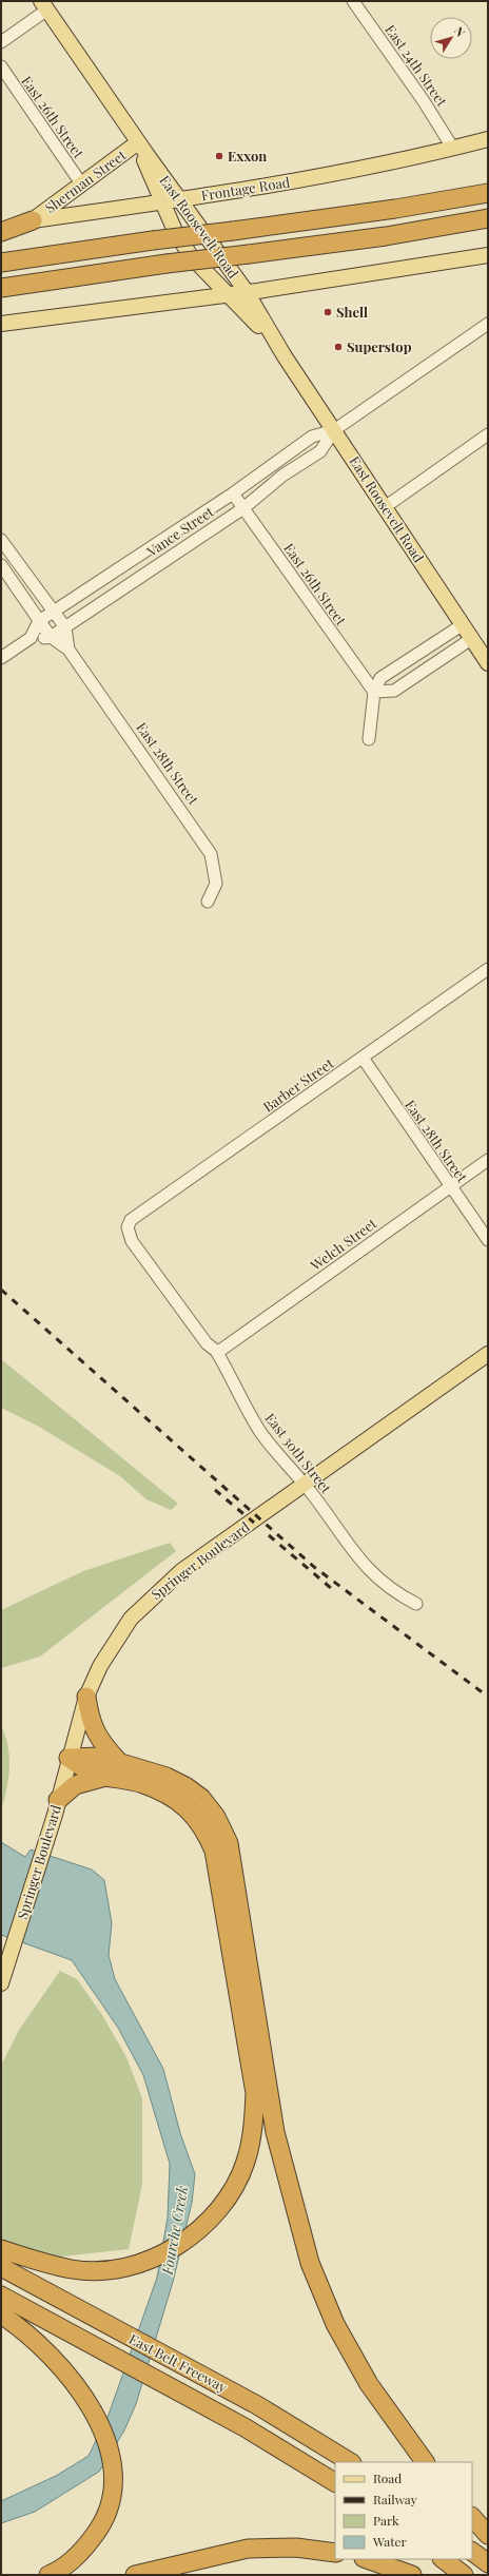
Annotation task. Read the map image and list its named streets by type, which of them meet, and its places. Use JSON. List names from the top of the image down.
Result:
{
  "streets": {
    "highway": ["East Belt Freeway"],
    "main road": [
      "Sherman Street",
      "Frontage Road",
      "East Roosevelt Road",
      "Springer Boulevard"
    ],
    "street": [
      "East 24th Street",
      "East 26th Street",
      "Vance Street",
      "East 28th Street",
      "Barber Street",
      "Welch Street",
      "East 30th Street"
    ]
  },
  "crossings": [
    ["East 24th Street", "Frontage Road"],
    ["East 26th Street", "Sherman Street"],
    ["East 26th Street", "Vance Street"],
    ["Sherman Street", "Frontage Road"],
    ["Sherman Street", "East Roosevelt Road"],
    ["Frontage Road", "East Roosevelt Road"],
    ["East Roosevelt Road", "Vance Street"],
    ["Vance Street", "East 28th Street"],
    ["East 28th Street", "Barber Street"],
    ["East 28th Street", "Welch Street"],
    ["Barber Street", "East 30th Street"],
    ["Welch Street", "East 30th Street"],
    ["East 30th Street", "Springer Boulevard"]
  ],
  "water": ["Fourche Creek"],
  "places": ["Exxon", "Shell", "Superstop"],
  "legend": [
    "Road",
    "Railway",
    "Park",
    "Water"
  ],
  "north": "top right"
}
